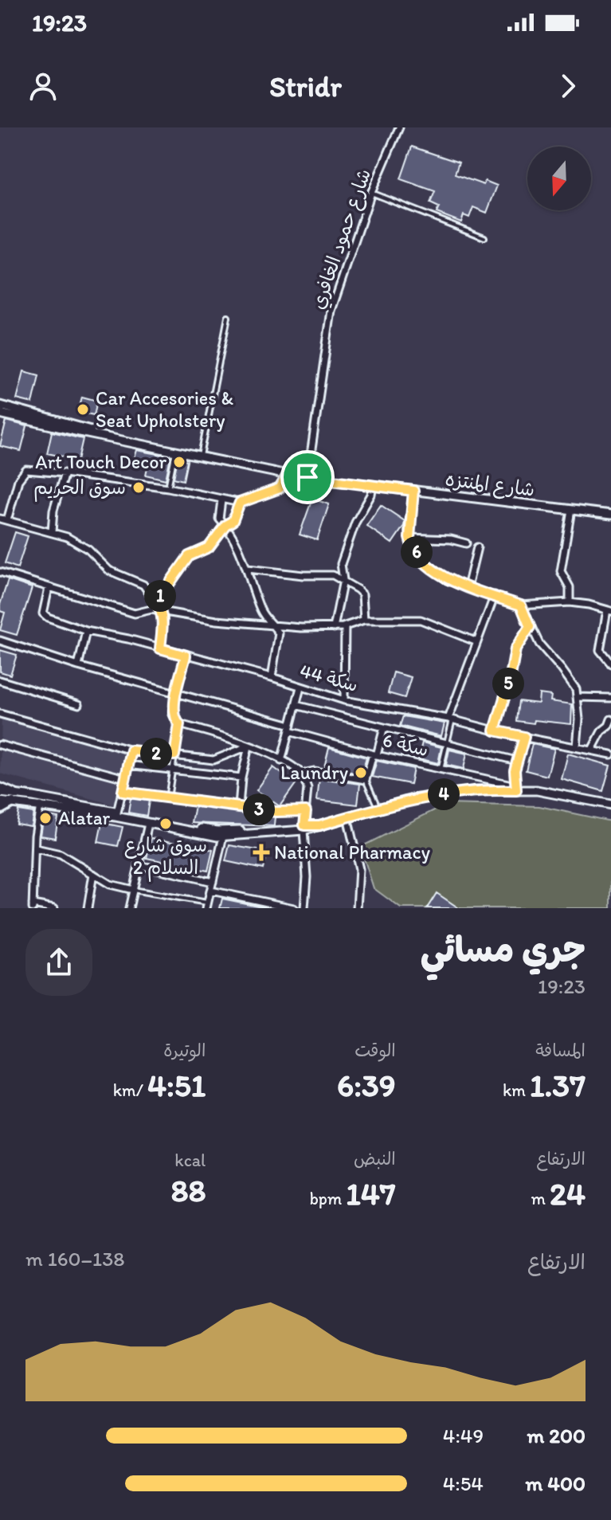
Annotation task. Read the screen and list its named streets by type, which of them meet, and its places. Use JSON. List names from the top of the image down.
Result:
{
  "streets": {
    "street": [
      "شارع حمود الغافري",
      "شارع المنتزه",
      "سكة 44",
      "سكة 6"
    ]
  },
  "crossings": [
    ["شارع حمود الغافري", "شارع المنتزه"]
  ],
  "places": {
    "other": [
      "Car Accesories & Seat Upholstery",
      "Art Touch Decor",
      "سوق الحريم",
      "Laundry",
      "Alatar",
      "سوق شارع السلام 2"
    ],
    "health": ["National Pharmacy"]
  },
  "north": "bottom",
  "page": {
    "status": "19:23",
    "header": "Stridr",
    "pins": [
      "6",
      "1",
      "5",
      "2",
      "4",
      "3"
    ],
    "heading": ["جري مسائي", "19:23"],
    "stats": [
      ["المسافة", "1.37 km"],
      ["الوقت", "6:39"],
      ["الوتيرة", "4:51 /km"],
      ["الارتفاع", "24 m"],
      ["النبض", "147 bpm"],
      ["kcal", "88"]
    ],
    "chart": ["الارتفاع", "138–160 m"],
    "list": [
      {
        "name": "200 m",
        "note": "4:49"
      },
      {
        "name": "400 m",
        "note": "4:54"
      }
    ]
  }
}
